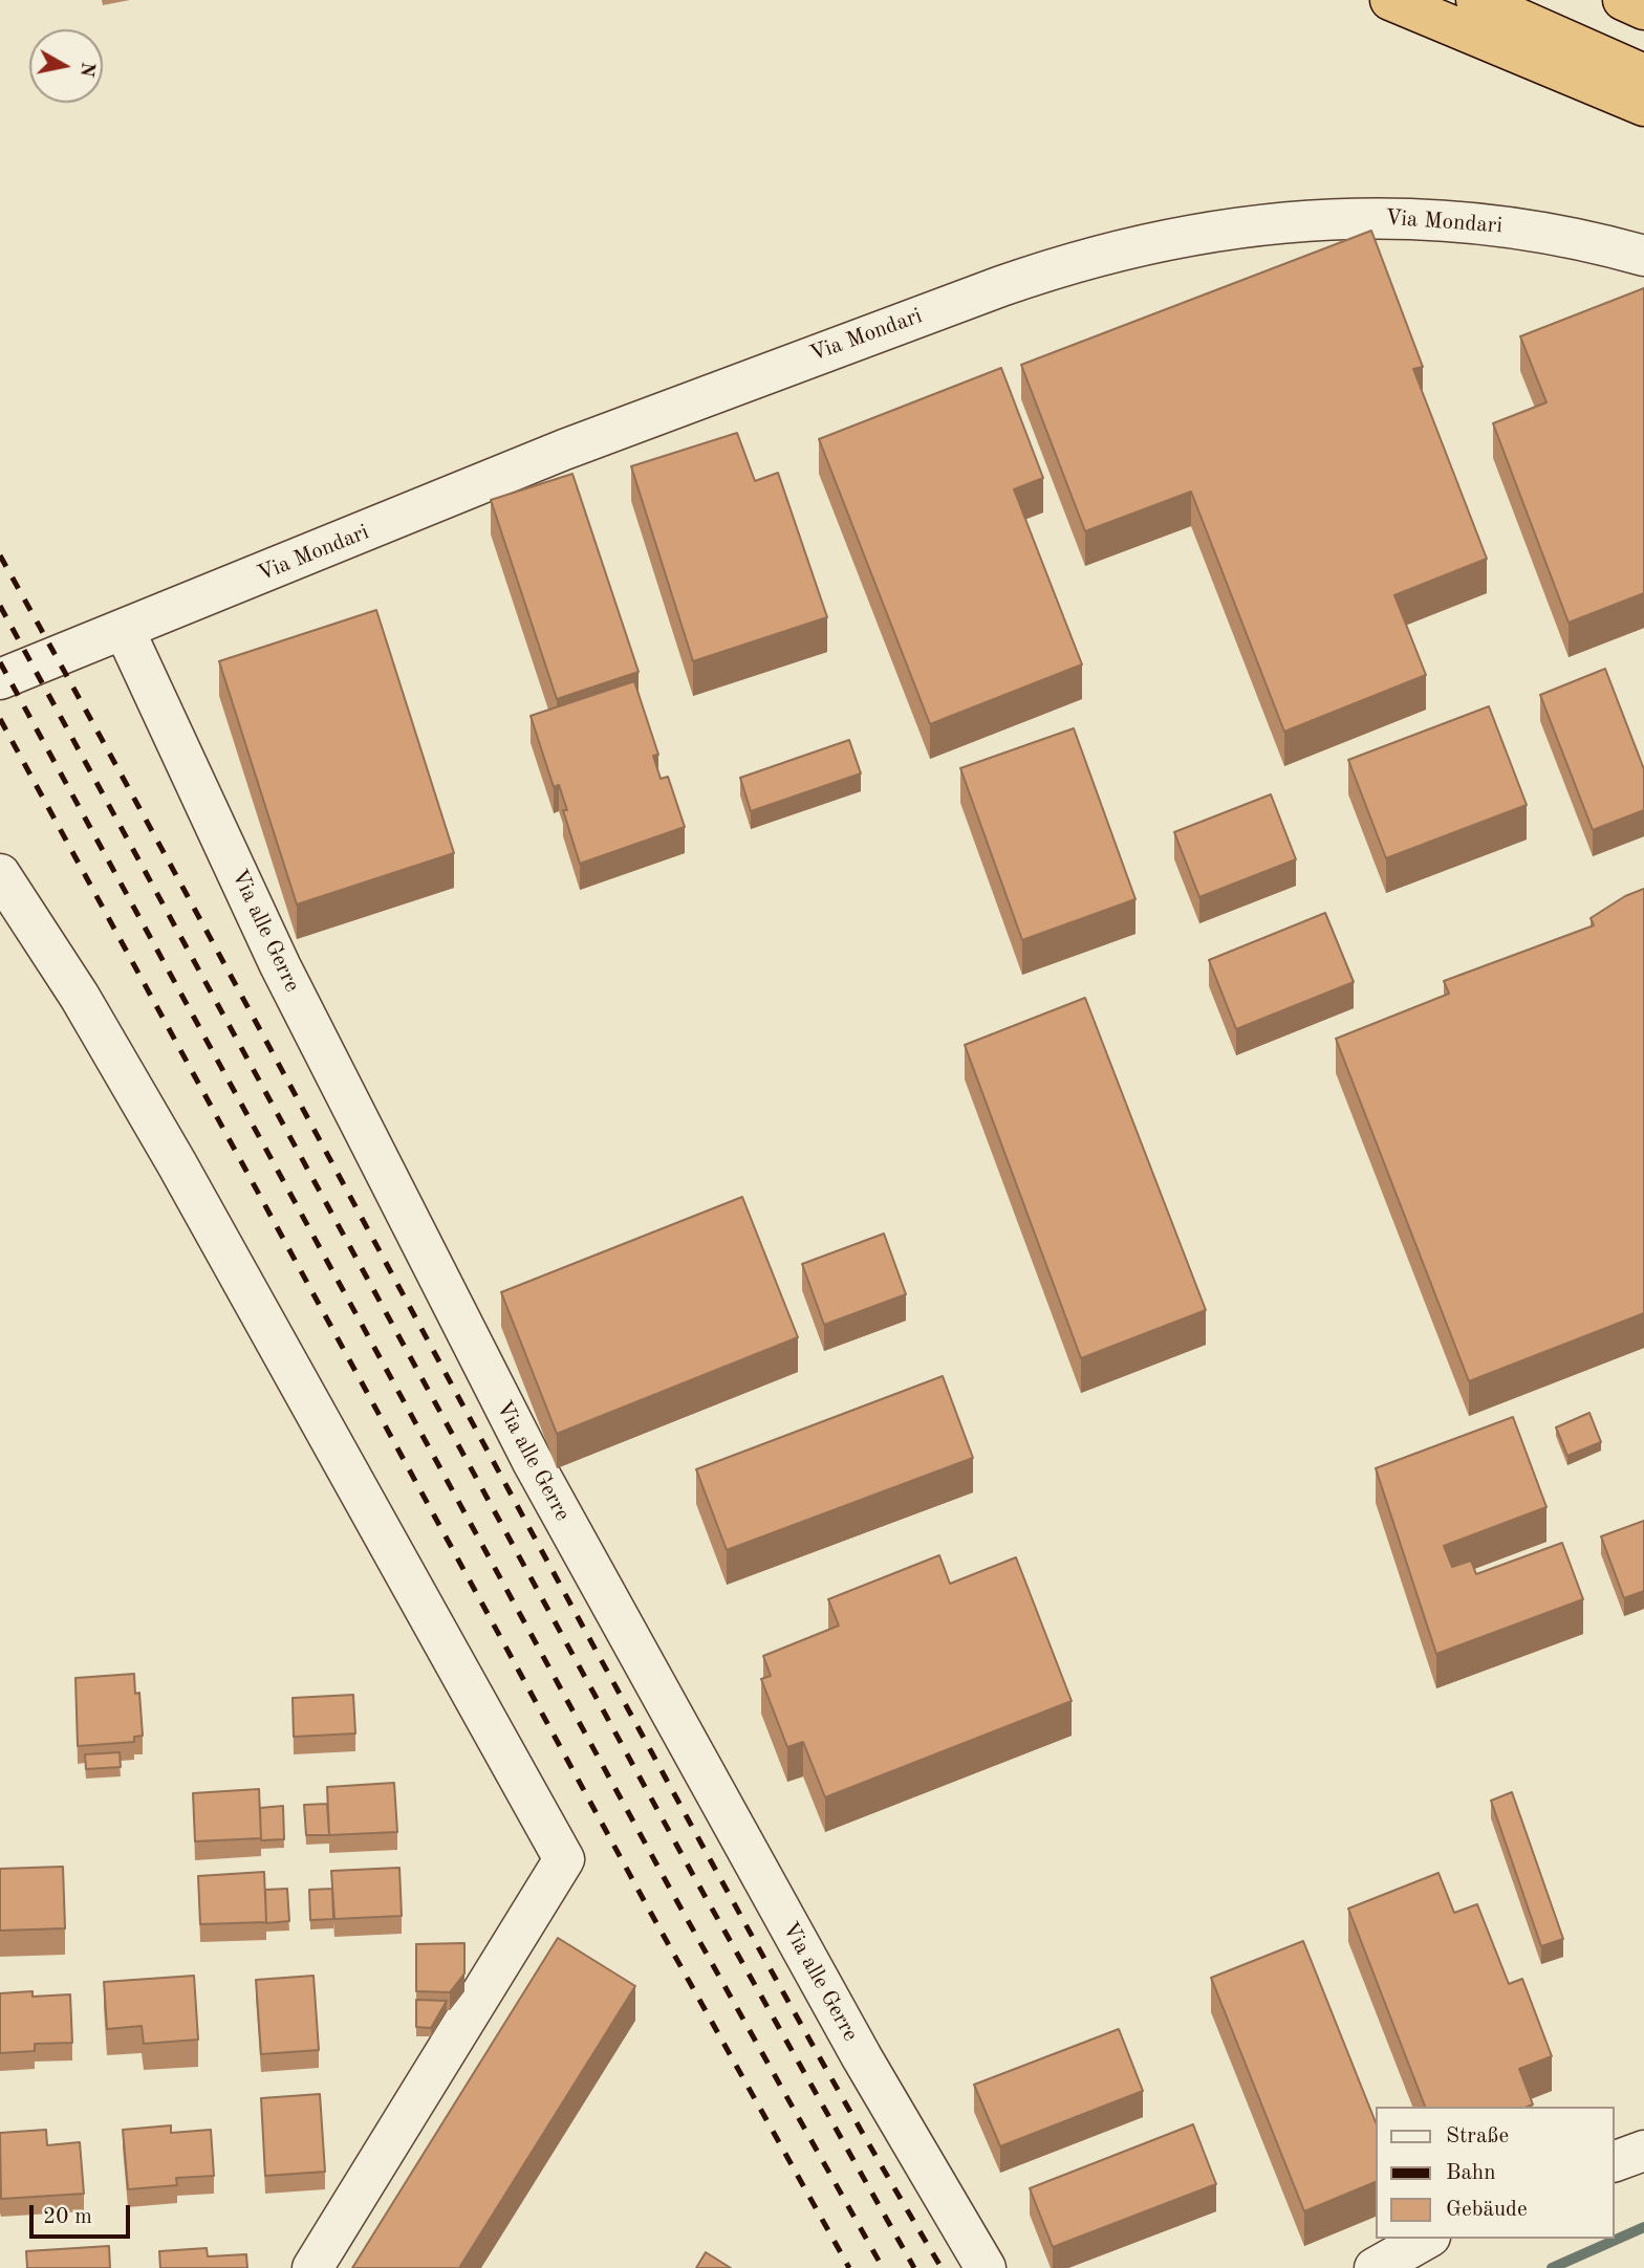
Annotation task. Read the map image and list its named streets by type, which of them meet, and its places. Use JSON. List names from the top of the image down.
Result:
{
  "streets": {
    "street": ["Via Mondari", "Via alle Gerre"]
  },
  "crossings": [
    ["Via Mondari", "Via alle Gerre"]
  ],
  "legend": ["Straße", "Bahn", "Gebäude"],
  "scale_bar": "20 m",
  "north": "right"
}
